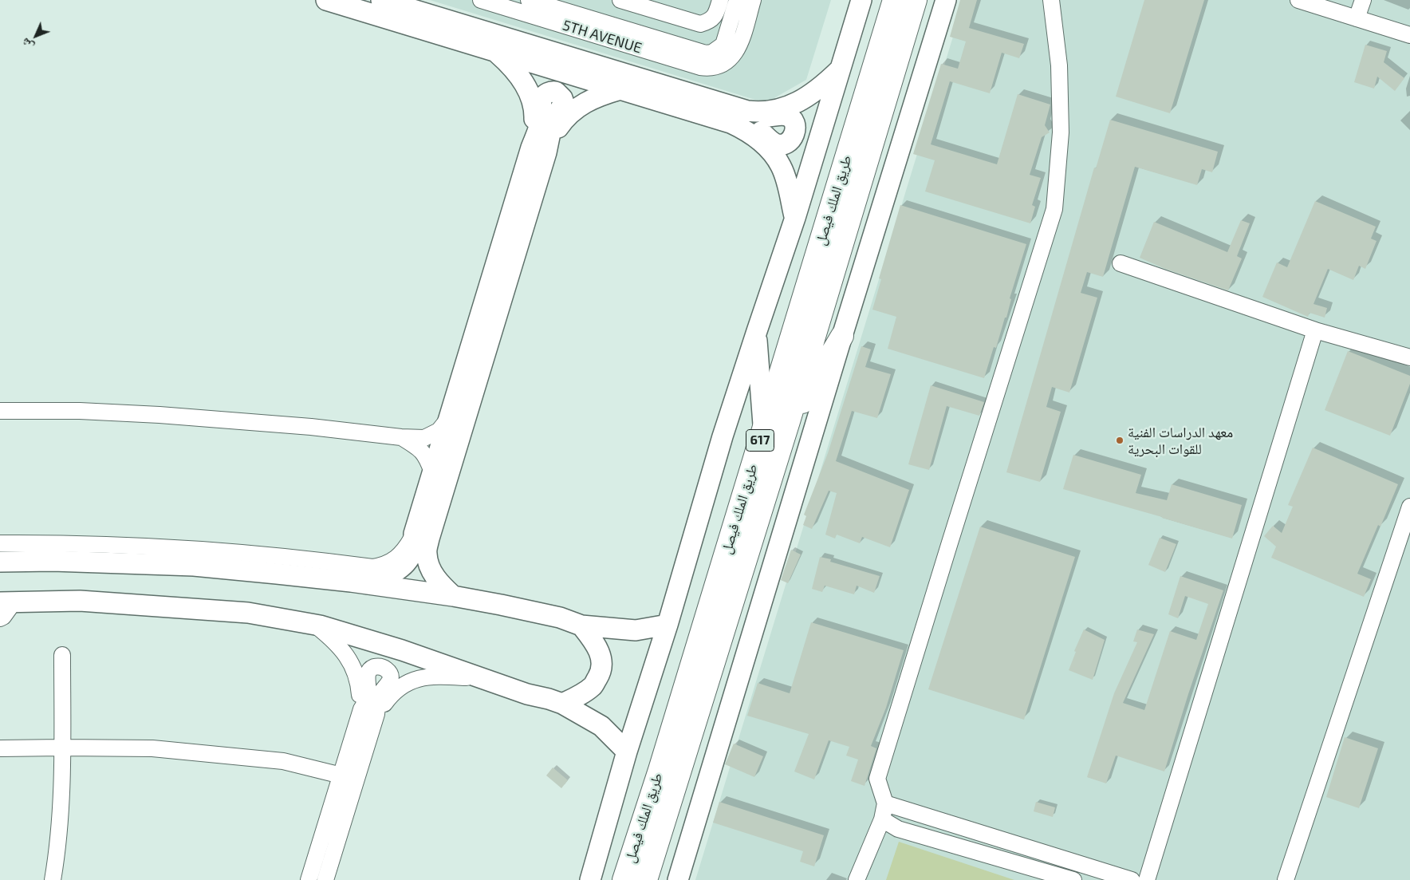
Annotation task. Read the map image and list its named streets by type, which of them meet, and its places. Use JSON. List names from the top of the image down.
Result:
{
  "streets": {
    "highway": ["طريق الملك فيصل", "617"],
    "street": ["5TH AVENUE"]
  },
  "places": ["معهد الدراسات الفنية للقوات البحرية"],
  "north": "bottom left"
}
